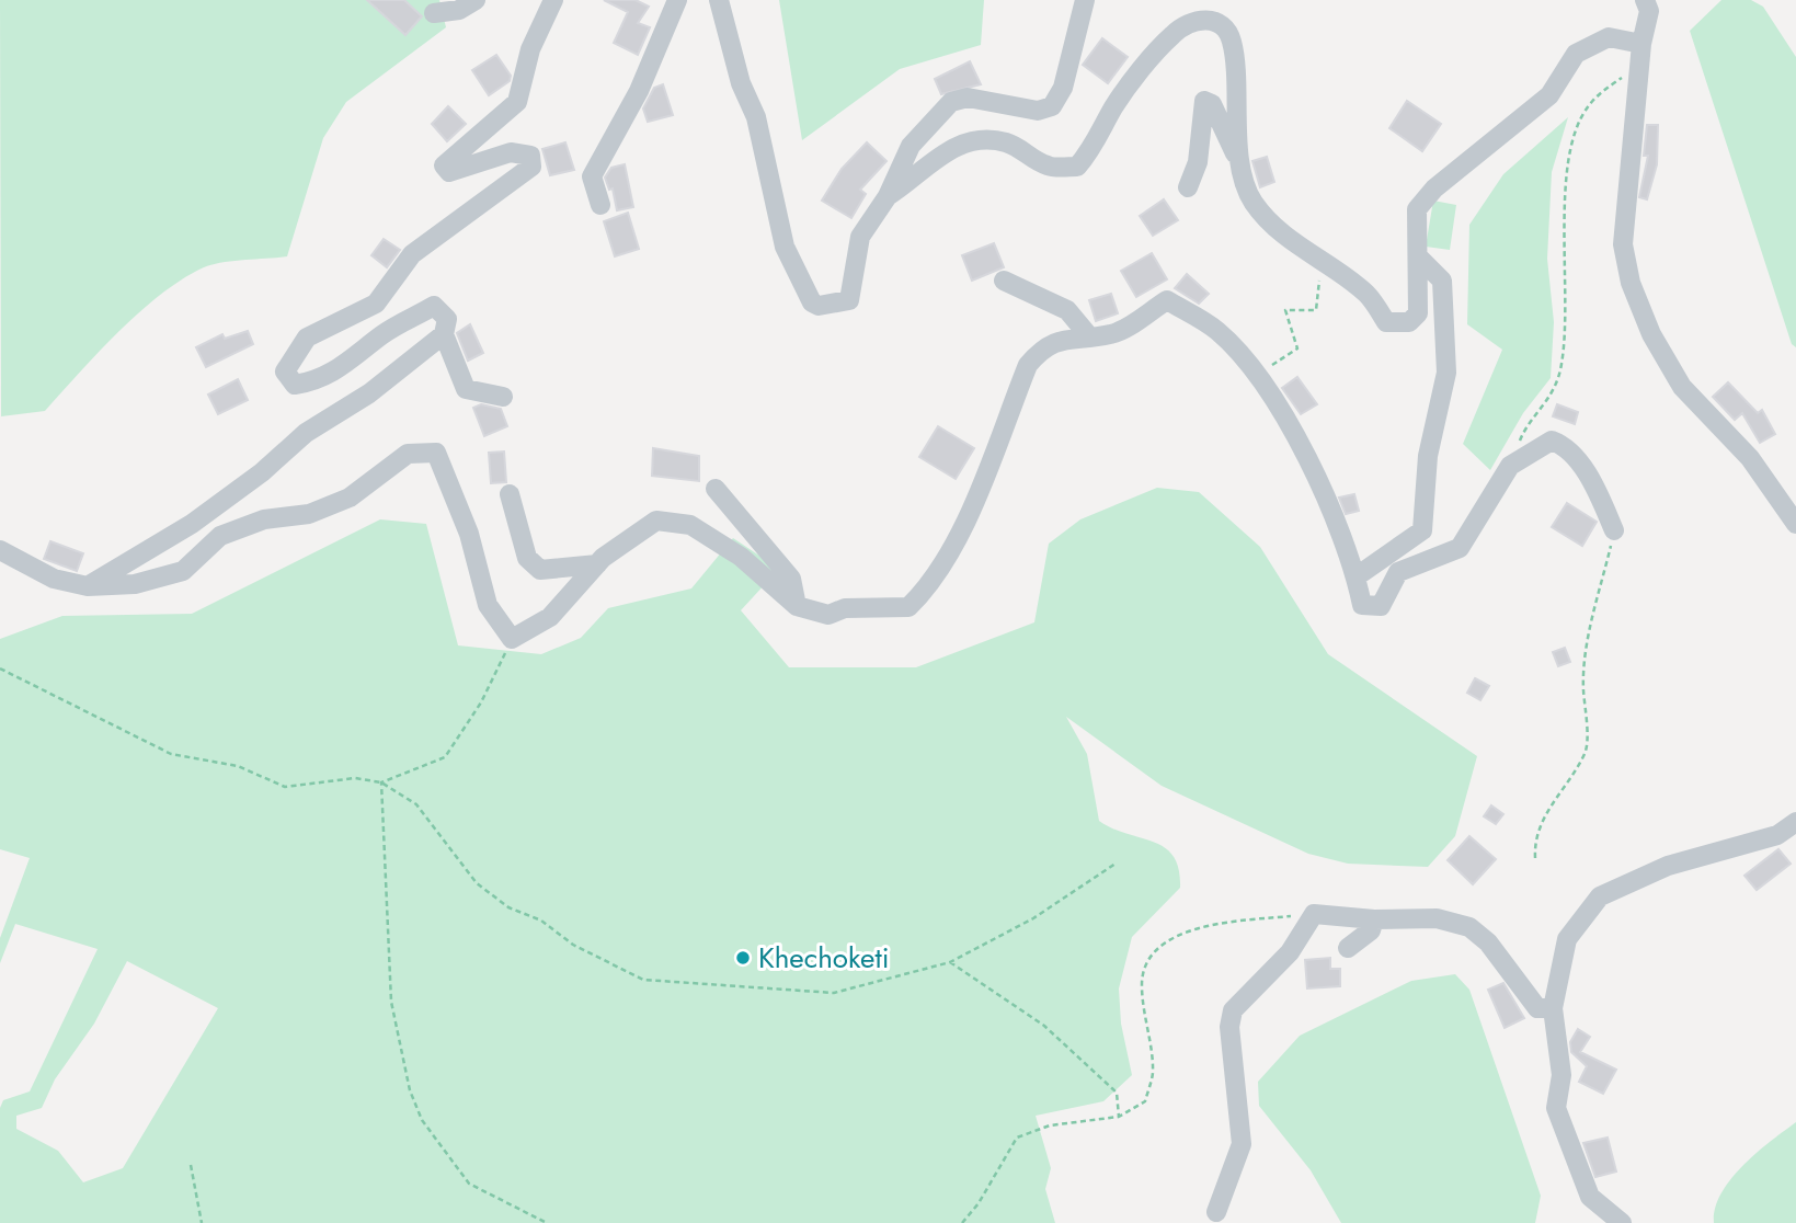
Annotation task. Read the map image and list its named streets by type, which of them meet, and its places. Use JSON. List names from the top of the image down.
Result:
{
  "places": ["Khechoketi"]
}
